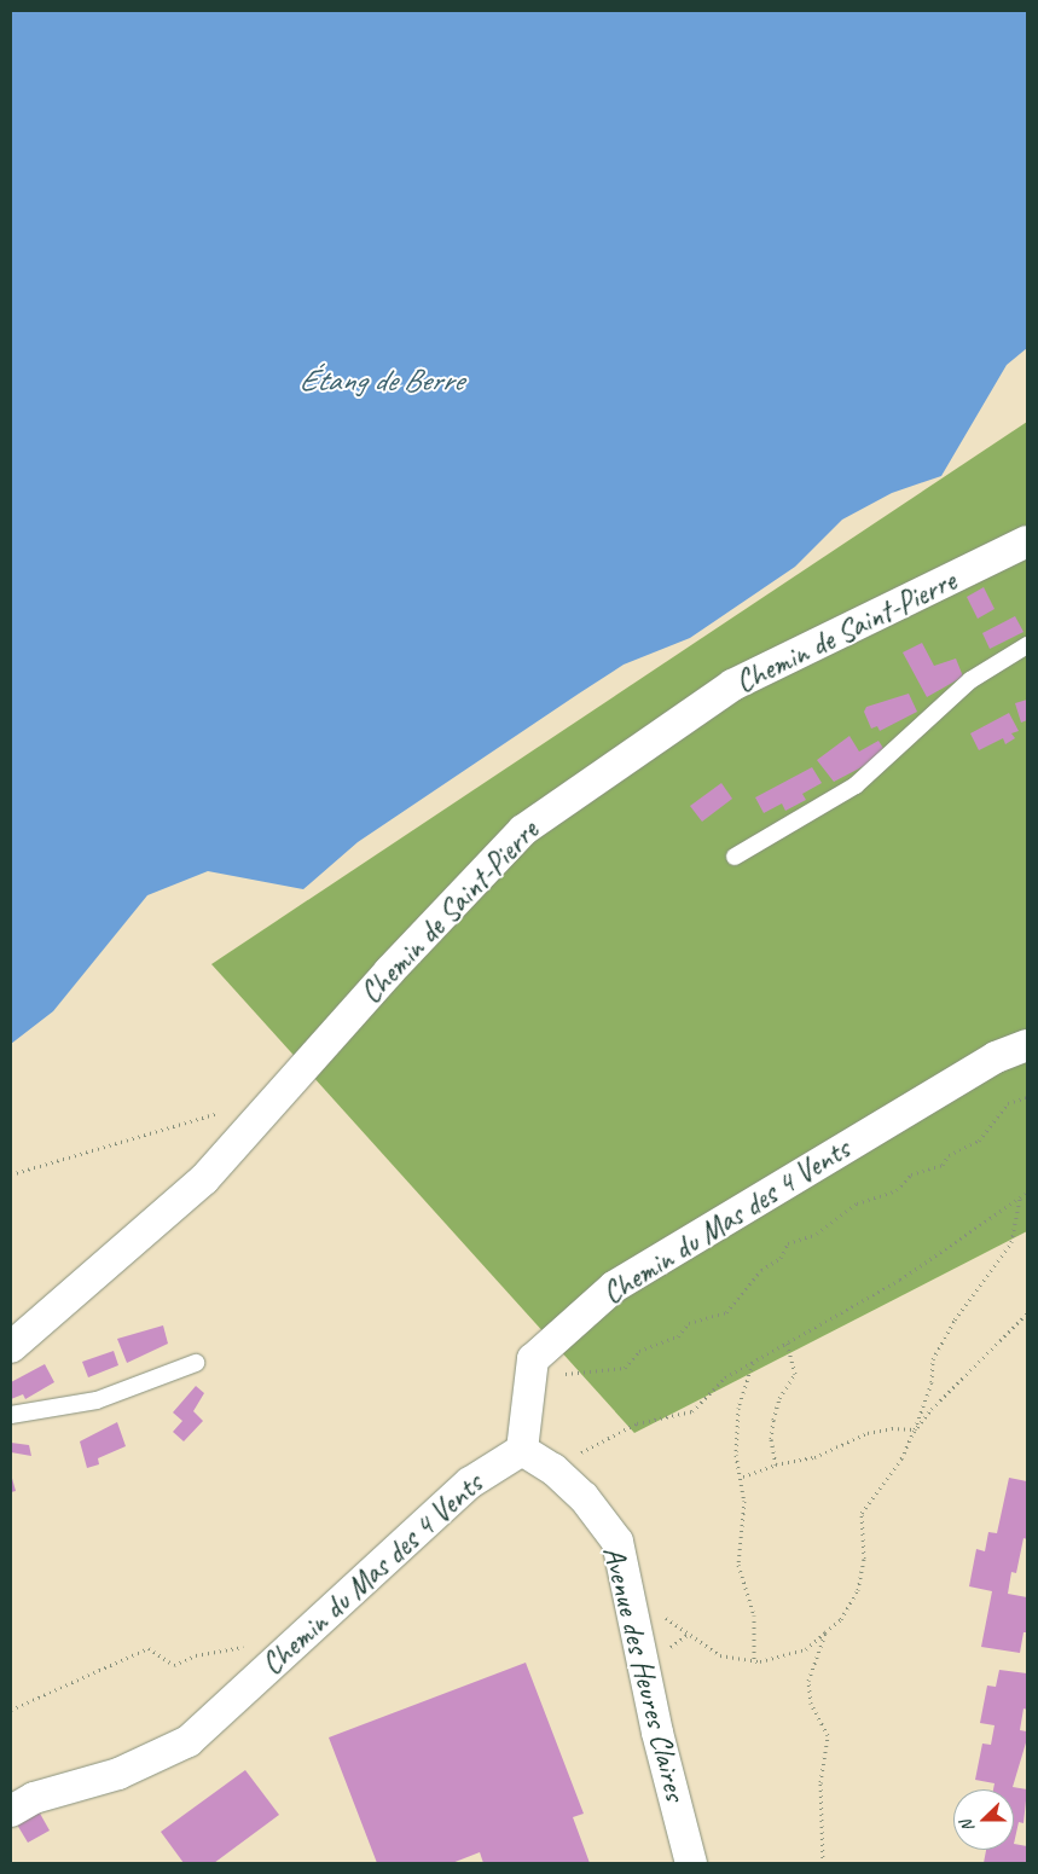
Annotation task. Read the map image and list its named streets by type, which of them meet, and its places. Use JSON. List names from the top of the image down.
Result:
{
  "streets": {
    "street": ["Chemin de Saint-Pierre", "Chemin du Mas des 4 Vents", "Avenue des Heures Claires"]
  },
  "crossings": [
    ["Chemin du Mas des 4 Vents", "Avenue des Heures Claires"]
  ],
  "water": ["Étang de Berre"],
  "north": "left"
}
